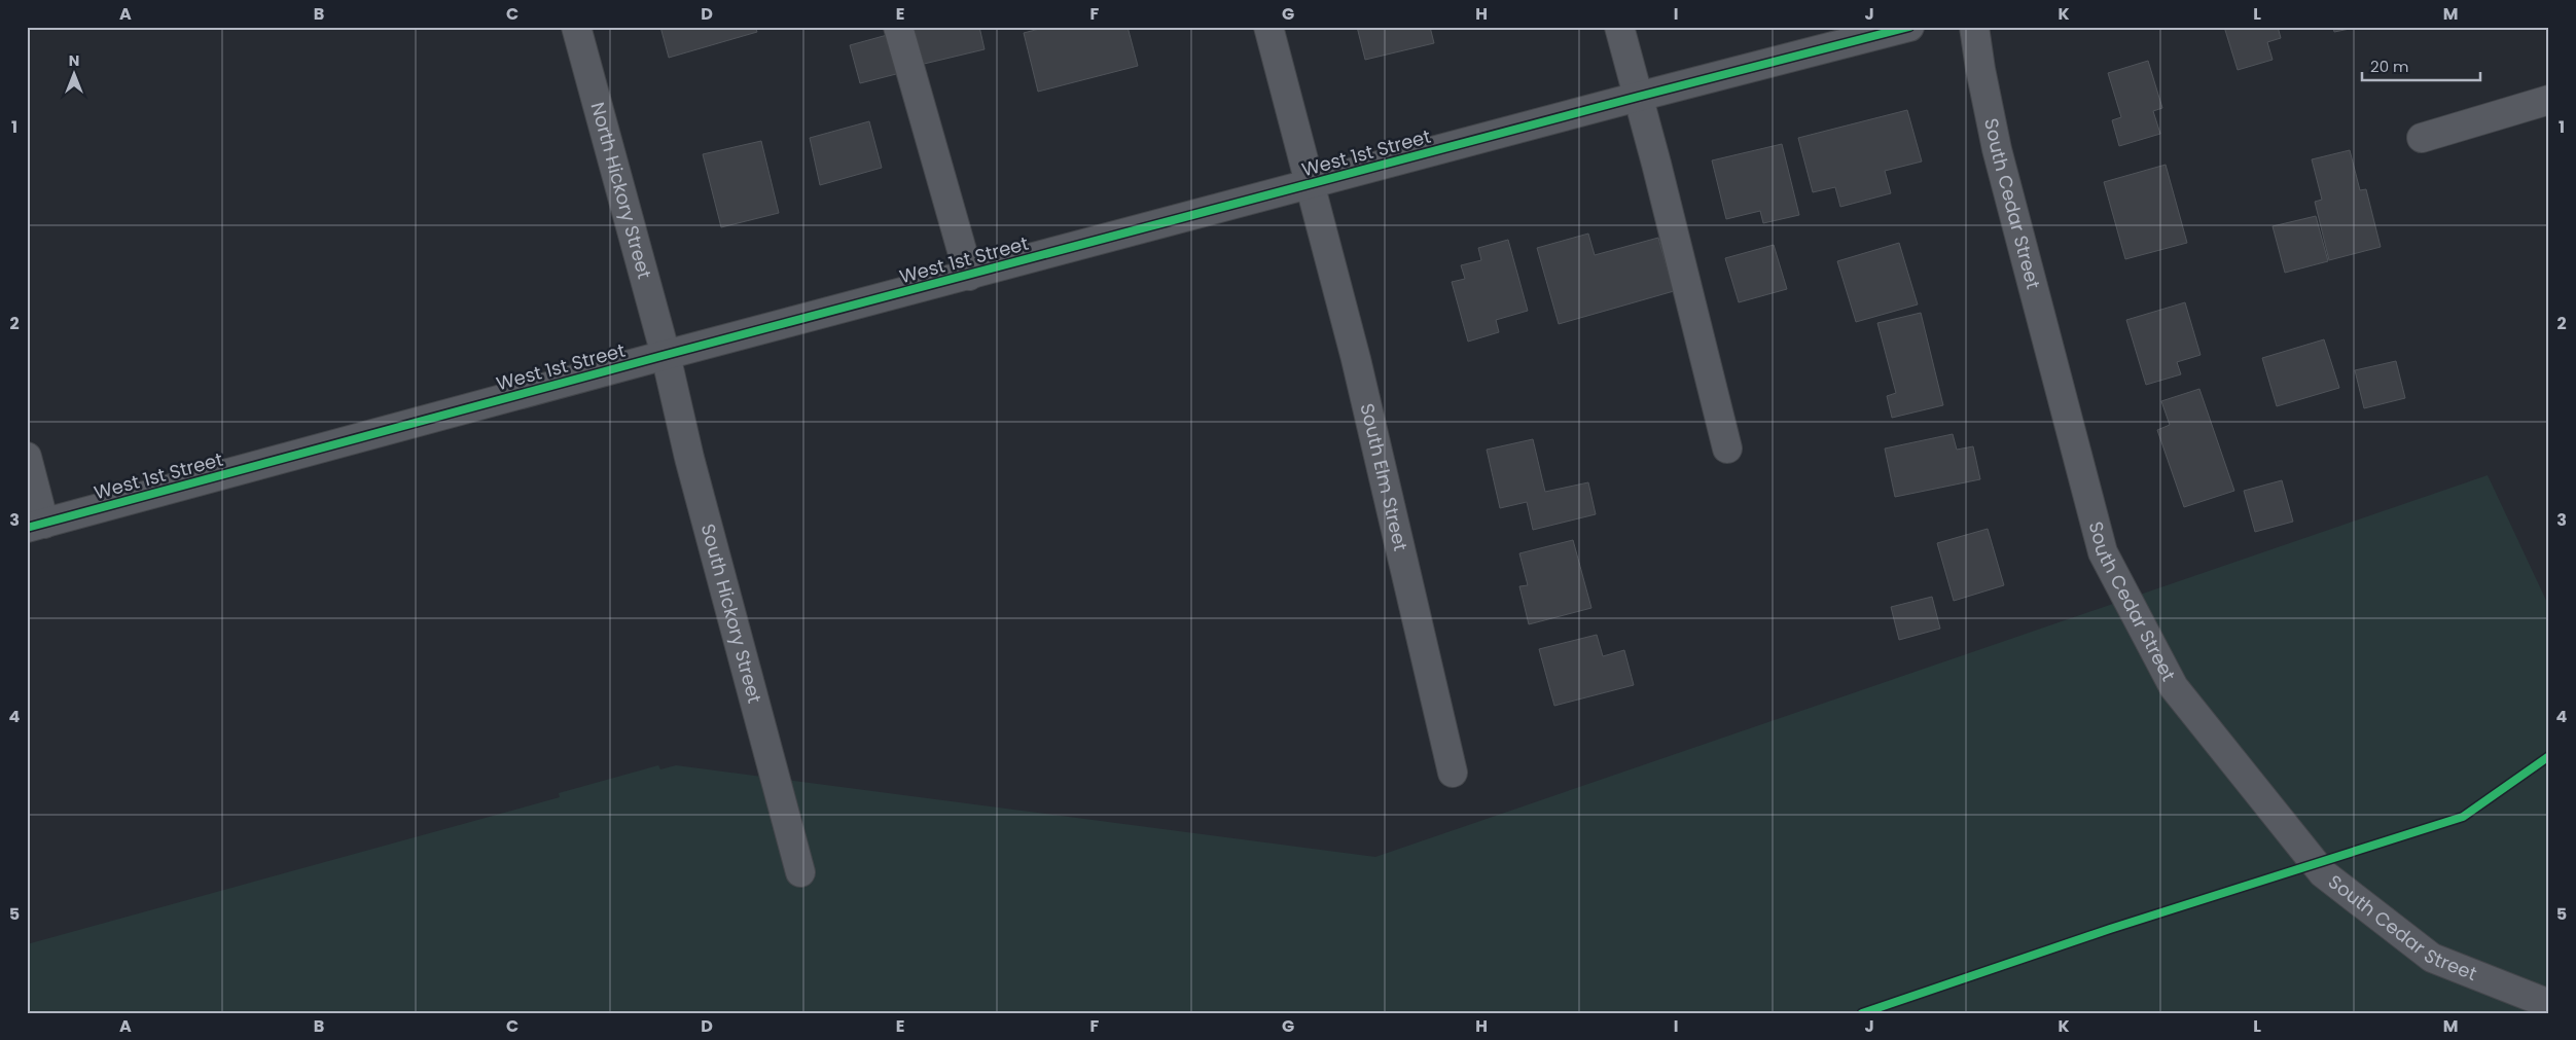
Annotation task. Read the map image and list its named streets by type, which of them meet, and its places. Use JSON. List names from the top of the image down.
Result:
{
  "streets": {
    "street": [
      "West 1st Street",
      "North Hickory Street",
      "South Cedar Street",
      "South Elm Street",
      "South Hickory Street"
    ]
  },
  "crossings": [
    ["West 1st Street", "North Hickory Street"],
    ["West 1st Street", "South Elm Street"],
    ["West 1st Street", "South Hickory Street"],
    ["North Hickory Street", "South Hickory Street"]
  ],
  "scale_bar": "20 m",
  "north": "top",
  "grid": {
    "columns": [
      "A",
      "B",
      "C",
      "D",
      "E",
      "F",
      "G",
      "H",
      "I",
      "J",
      "K",
      "L",
      "M"
    ],
    "rows": [
      "1",
      "2",
      "3",
      "4",
      "5"
    ]
  }
}
